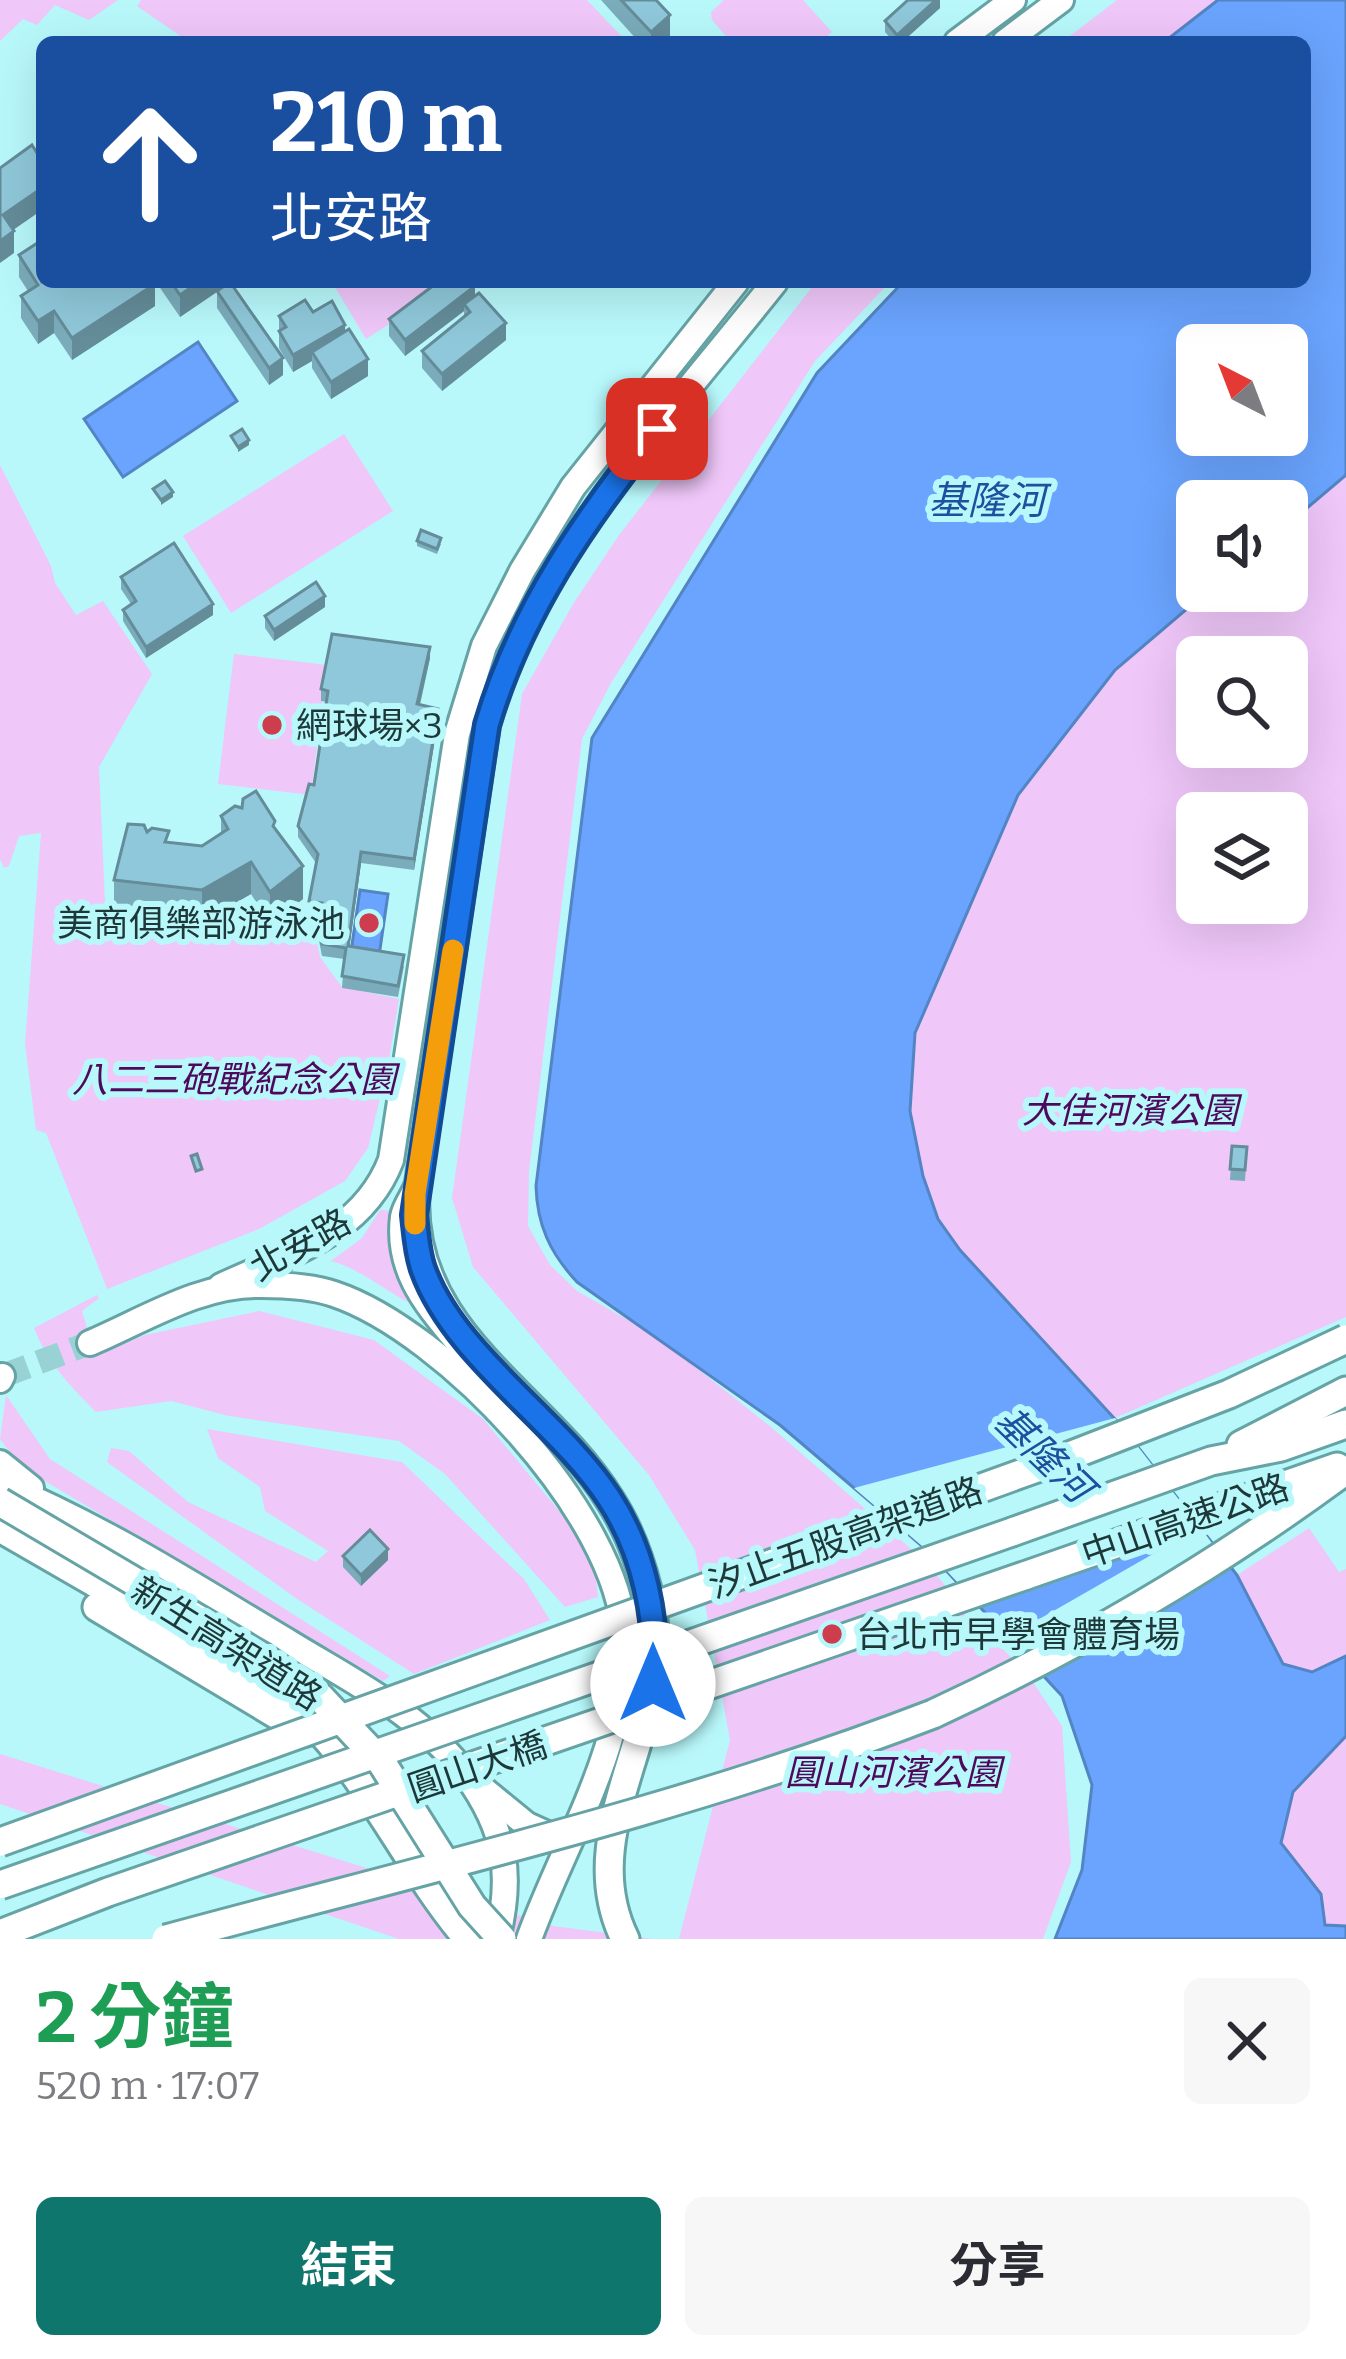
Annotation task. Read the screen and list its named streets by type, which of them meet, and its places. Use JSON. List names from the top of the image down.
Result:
{
  "streets": {
    "highway": [
      "中山高速公路",
      "汐止五股高架道路",
      "新生高架道路",
      "圓山大橋"
    ],
    "main road": ["北安路"]
  },
  "crossings": [
    ["中山高速公路", "圓山大橋"]
  ],
  "water": ["基隆河"],
  "parks": ["八二三砲戰紀念公園", "大佳河濱公園", "圓山河濱公園"],
  "places": ["網球場×3", "美商俱樂部游泳池", "台北市早學會體育場"],
  "north": "top left",
  "page": {
    "turn": ["210 m", "北安路"],
    "heading": ["2 分鐘", "520 m · 17:07"],
    "buttons": ["結束", "分享"]
  }
}
